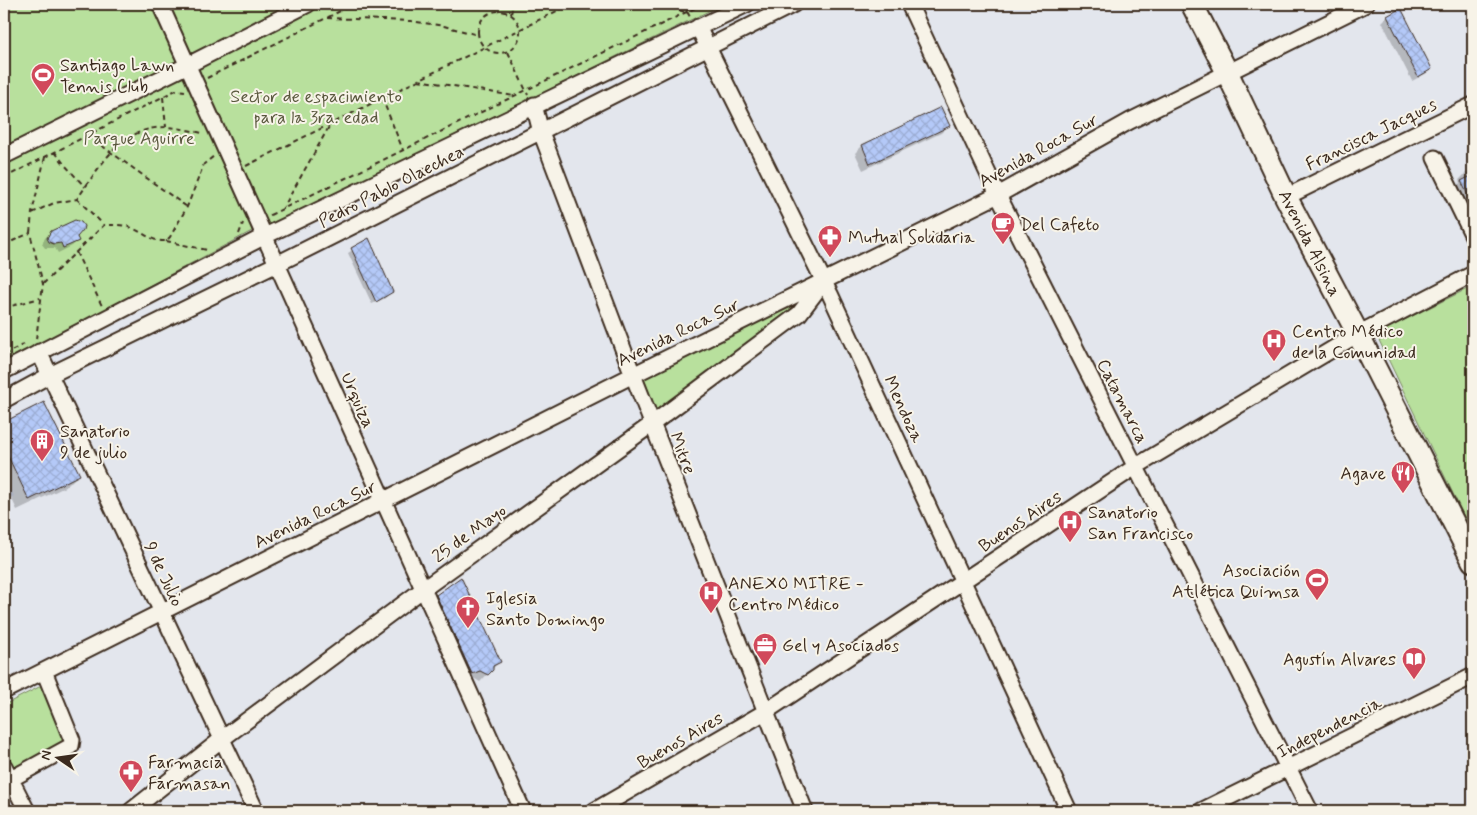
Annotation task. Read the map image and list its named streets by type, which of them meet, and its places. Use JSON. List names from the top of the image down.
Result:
{
  "streets": {
    "highway": ["Avenida Alsina"],
    "street": [
      "Francisca Jacques",
      "Avenida Roca Sur",
      "Pedro Pablo Olaechea",
      "Urquiza",
      "Catamarca",
      "Mendoza",
      "Mitre",
      "Buenos Aires",
      "25 de Mayo",
      "9 de Julio",
      "Independencia"
    ]
  },
  "crossings": [
    ["Francisca Jacques", "Avenida Alsina"],
    ["Avenida Roca Sur", "Avenida Alsina"],
    ["Avenida Roca Sur", "Urquiza"],
    ["Avenida Roca Sur", "Catamarca"],
    ["Avenida Roca Sur", "Mendoza"],
    ["Avenida Roca Sur", "Mitre"],
    ["Avenida Roca Sur", "25 de Mayo"],
    ["Avenida Roca Sur", "9 de Julio"],
    ["Pedro Pablo Olaechea", "Urquiza"],
    ["Pedro Pablo Olaechea", "Mendoza"],
    ["Pedro Pablo Olaechea", "Mitre"],
    ["Pedro Pablo Olaechea", "9 de Julio"],
    ["Avenida Alsina", "Buenos Aires"],
    ["Urquiza", "25 de Mayo"],
    ["Catamarca", "Buenos Aires"],
    ["Catamarca", "Independencia"],
    ["Mendoza", "Buenos Aires"],
    ["Mendoza", "25 de Mayo"],
    ["Mitre", "Buenos Aires"],
    ["Mitre", "25 de Mayo"],
    ["25 de Mayo", "9 de Julio"]
  ],
  "parks": ["Sector de espacimiento para la 3ra. edad", "Parque Aguirre"],
  "places": {
    "sports": ["Santiago Lawn Tennis Club", "Asociación Atlética Quimsa"],
    "cafe": ["Del Cafeto"],
    "pharmacy": ["Mutual Solidaria", "Farmacia Farmasan"],
    "hospital": ["Centro Médico de la Comunidad", "Sanatorio San Francisco", "ANEXO MITRE - Centro Médico"],
    "building": ["Sanatorio 9 de julio"],
    "restaurant": ["Agave"],
    "church": ["Iglesia Santo Domingo"],
    "office": ["Gel y Asociados"],
    "library": ["Agustín Alvares"]
  },
  "north": "left"
}
